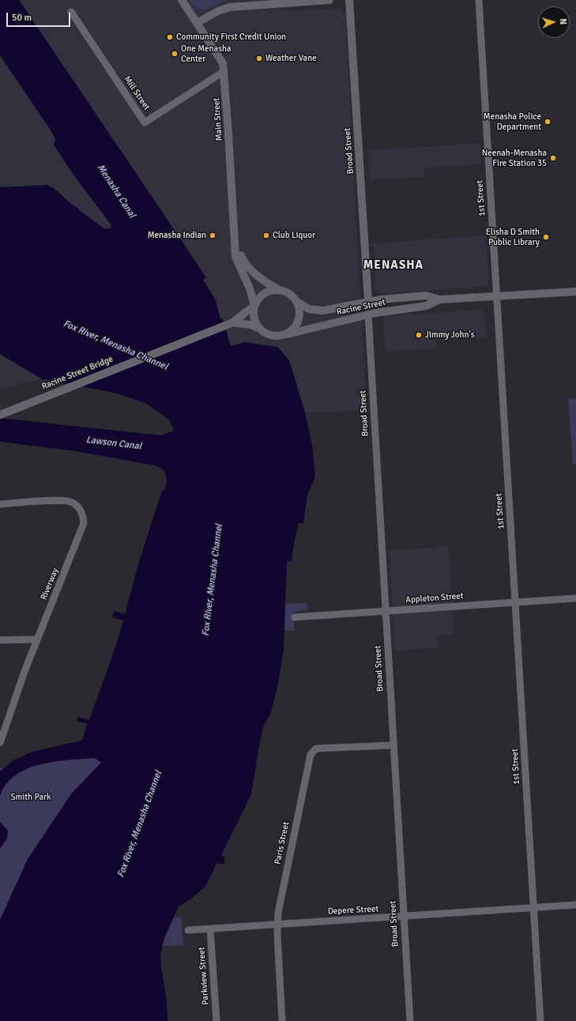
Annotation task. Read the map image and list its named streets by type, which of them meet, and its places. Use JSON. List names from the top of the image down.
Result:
{
  "streets": {
    "main road": [
      "Main Street",
      "Broad Street",
      "Racine Street",
      "Racine Street Bridge"
    ],
    "street": [
      "Mill Street",
      "1st Street",
      "Riverway",
      "Appleton Street",
      "Paris Street",
      "Depere Street",
      "Parkview Street"
    ]
  },
  "crossings": [
    ["Mill Street", "Main Street"],
    ["Main Street", "Racine Street"],
    ["Broad Street", "Racine Street"],
    ["Broad Street", "Appleton Street"],
    ["Broad Street", "Paris Street"],
    ["Broad Street", "Depere Street"],
    ["1st Street", "Racine Street"],
    ["1st Street", "Appleton Street"],
    ["1st Street", "Depere Street"],
    ["Paris Street", "Depere Street"],
    ["Depere Street", "Parkview Street"]
  ],
  "districts": ["MENASHA"],
  "water": ["Menasha Canal", "Fox River, Menasha Channel", "Lawson Canal"],
  "parks": ["Smith Park"],
  "places": [
    "Community First Credit Union",
    "One Menasha Center",
    "Weather Vane",
    "Menasha Police Department",
    "Neenah-Menasha Fire Station 35",
    "Menasha Indian",
    "Club Liquor",
    "Elisha D Smith Public Library",
    "Jimmy John's"
  ],
  "scale_bar": "50 m",
  "north": "right"
}
